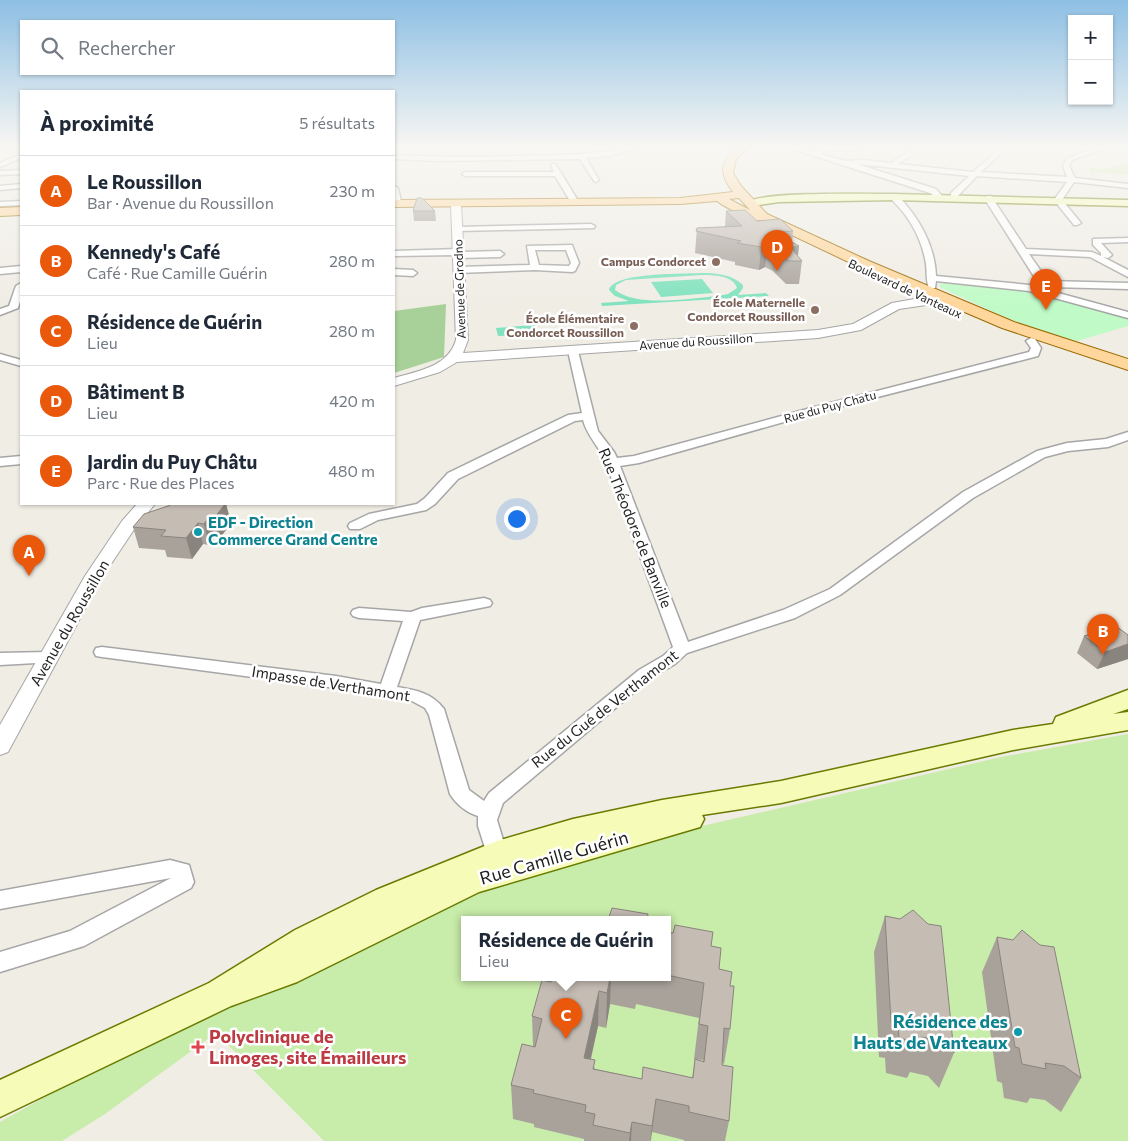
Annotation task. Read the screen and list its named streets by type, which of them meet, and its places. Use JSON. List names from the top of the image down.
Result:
{
  "streets": {
    "main road": ["Boulevard de Vanteaux", "Rue Camille Guérin"],
    "street": [
      "Avenue de Grodno",
      "Avenue du Roussillon",
      "Rue du Puy Chatu",
      "Rue Théodore de Banville",
      "Impasse de Verthamont",
      "Rue du Gué de Verthamont"
    ]
  },
  "crossings": [
    ["Avenue de Grodno", "Avenue du Roussillon"],
    ["Boulevard de Vanteaux", "Avenue du Roussillon"],
    ["Boulevard de Vanteaux", "Rue du Puy Chatu"],
    ["Avenue du Roussillon", "Rue Théodore de Banville"],
    ["Rue du Puy Chatu", "Rue Théodore de Banville"],
    ["Rue Théodore de Banville", "Rue du Gué de Verthamont"],
    ["Impasse de Verthamont", "Rue du Gué de Verthamont"]
  ],
  "places": {
    "other": [
      "Campus Condorcet",
      "École Maternelle Condorcet Roussillon",
      "École Élémentaire Condorcet Roussillon",
      "EDF - Direction Commerce Grand Centre",
      "Résidence des Hauts de Vanteaux"
    ],
    "health": ["Polyclinique de Limoges, site Émailleurs"]
  },
  "page": {
    "map_buttons": ["+", "−"],
    "search": "Rechercher",
    "heading": ["À proximité", "5 résultats"],
    "list": [
      {
        "mark": "A",
        "name": "Le Roussillon",
        "note": "Bar · Avenue du Roussillon",
        "value": "230 m"
      },
      {
        "mark": "B",
        "name": "Kennedy's Café",
        "note": "Café · Rue Camille Guérin",
        "value": "280 m"
      },
      {
        "mark": "C",
        "name": "Résidence de Guérin",
        "note": "Lieu",
        "value": "280 m"
      },
      {
        "mark": "D",
        "name": "Bâtiment B",
        "note": "Lieu",
        "value": "420 m"
      },
      {
        "mark": "E",
        "name": "Jardin du Puy Châtu",
        "note": "Parc · Rue des Places",
        "value": "480 m"
      }
    ],
    "pins": [
      "D",
      "E",
      "A",
      "B",
      "C"
    ],
    "popup": ["Résidence de Guérin", "Lieu"]
  }
}
